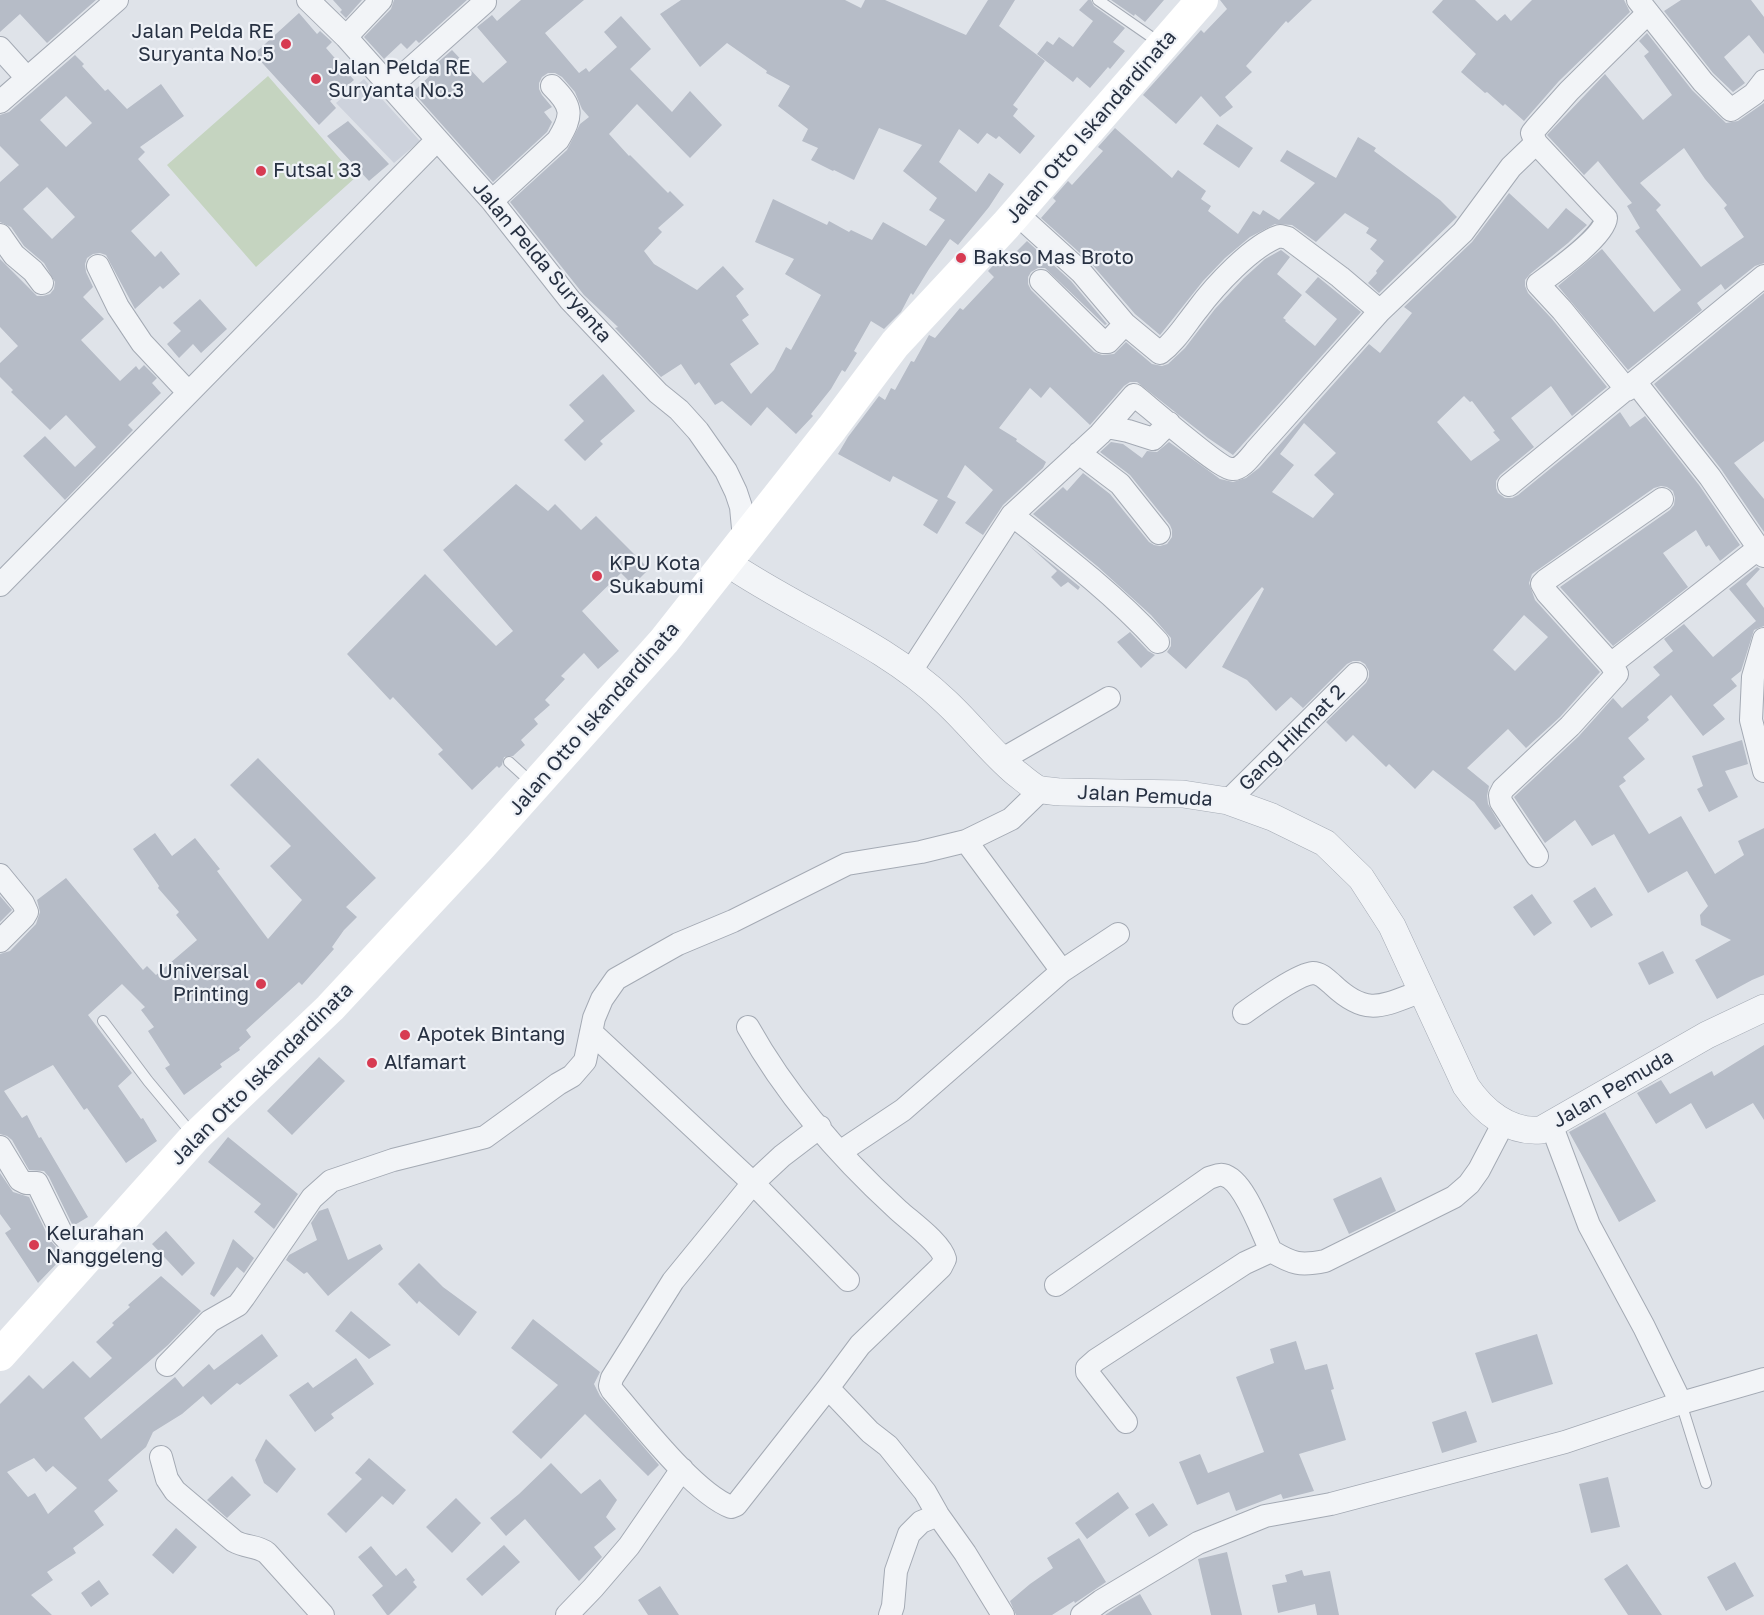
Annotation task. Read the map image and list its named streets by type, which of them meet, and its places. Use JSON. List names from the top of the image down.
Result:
{
  "streets": {
    "main road": ["Jalan Otto Iskandardinata"],
    "street": ["Jalan Pelda Suryanta", "Gang Hikmat 2", "Jalan Pemuda"]
  },
  "crossings": [
    ["Jalan Otto Iskandardinata", "Jalan Pelda Suryanta"],
    ["Jalan Otto Iskandardinata", "Jalan Pemuda"],
    ["Jalan Pelda Suryanta", "Jalan Pemuda"],
    ["Gang Hikmat 2", "Jalan Pemuda"]
  ],
  "places": [
    "Jalan Pelda RE Suryanta No.5",
    "Jalan Pelda RE Suryanta No.3",
    "Futsal 33",
    "Bakso Mas Broto",
    "KPU Kota Sukabumi",
    "Universal Printing",
    "Apotek Bintang",
    "Alfamart",
    "Kelurahan Nanggeleng"
  ]
}
